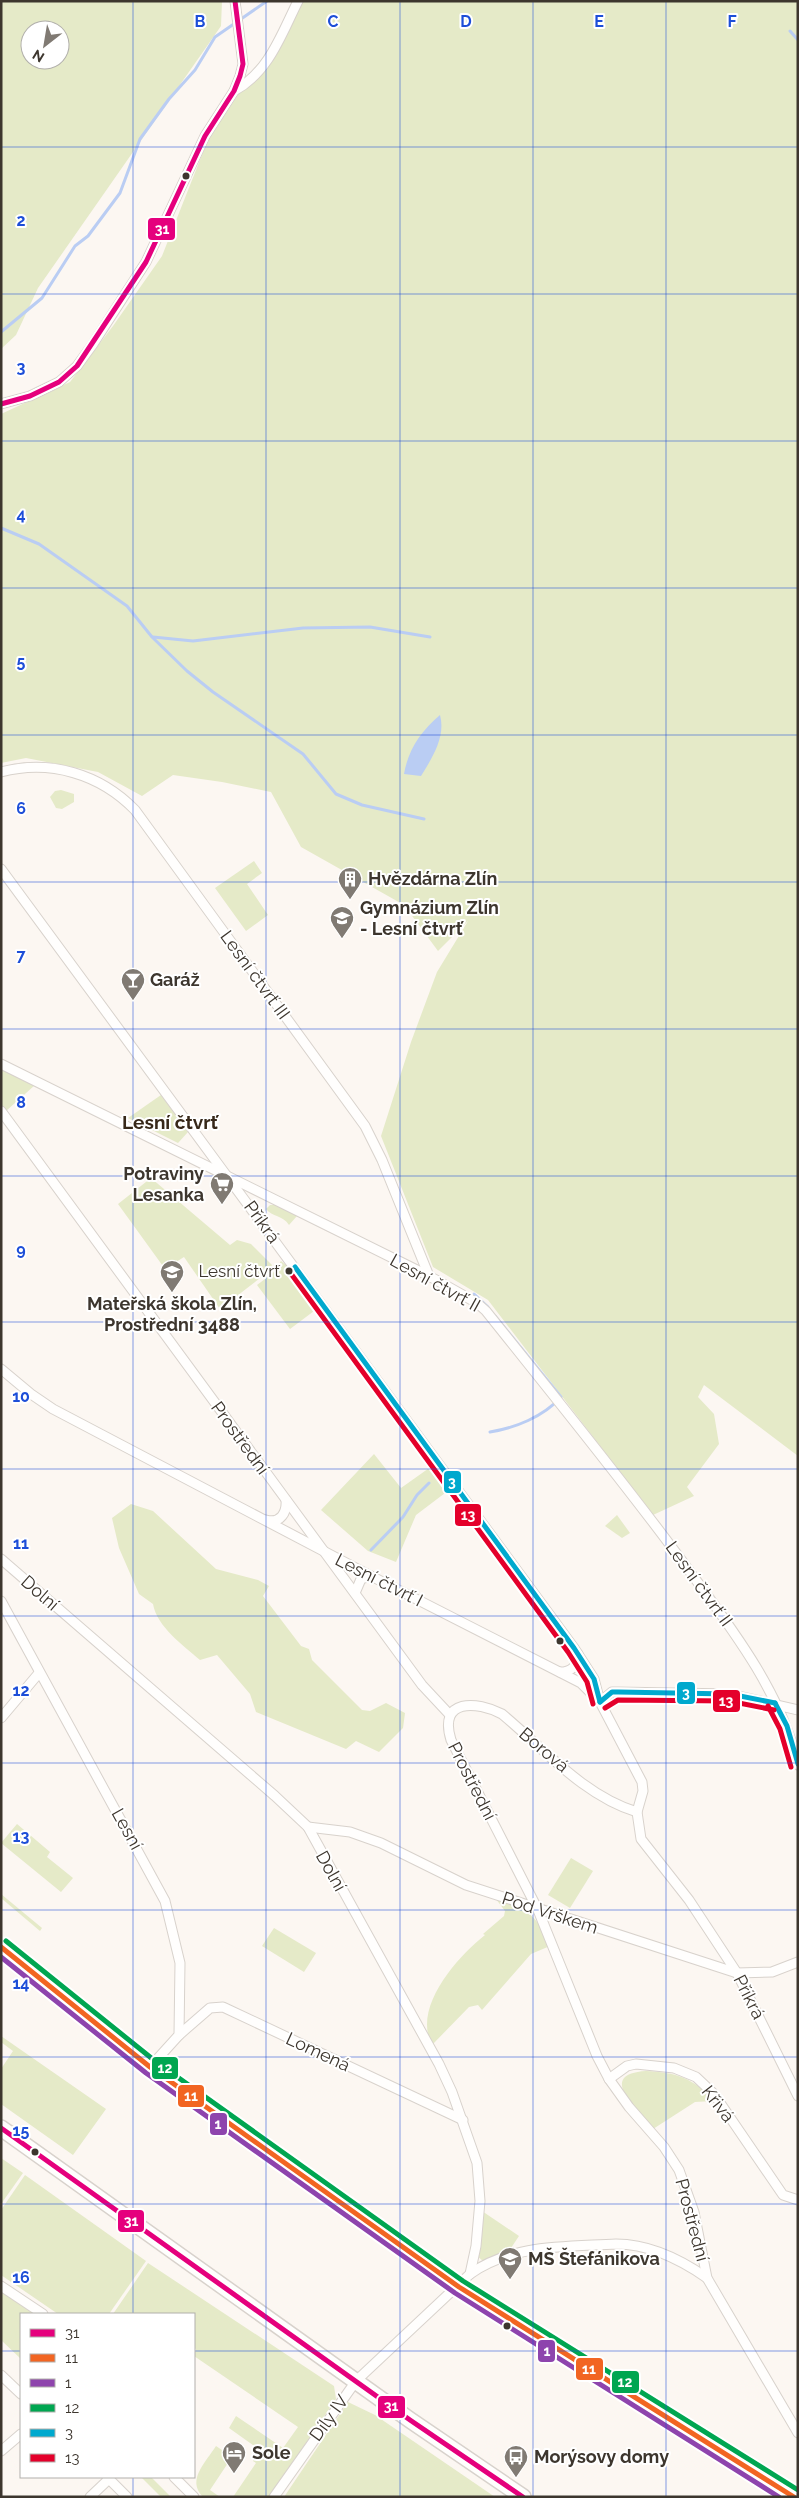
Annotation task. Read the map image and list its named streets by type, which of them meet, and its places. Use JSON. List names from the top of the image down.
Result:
{
  "streets": {
    "street": [
      "Lesní čtvrť III",
      "Příkrá",
      "Lesní čtvrť II",
      "Prostřední",
      "Lesní čtvrť I",
      "Dolní",
      "Borová",
      "Lesní",
      "Pod Vrškem",
      "Lomená",
      "Křivá",
      "Díly IV"
    ]
  },
  "crossings": [
    ["Lesní čtvrť III", "Lesní čtvrť II"],
    ["Příkrá", "Lesní čtvrť II"],
    ["Příkrá", "Lesní čtvrť I"],
    ["Příkrá", "Borová"],
    ["Příkrá", "Pod Vrškem"],
    ["Prostřední", "Lesní čtvrť I"],
    ["Prostřední", "Borová"],
    ["Prostřední", "Pod Vrškem"],
    ["Prostřední", "Křivá"],
    ["Dolní", "Pod Vrškem"],
    ["Dolní", "Lomená"],
    ["Lesní", "Lomená"]
  ],
  "districts": ["Lesní čtvrť"],
  "places": {
    "building": ["Hvězdárna Zlín"],
    "school or university": ["Gymnázium Zlín - Lesní čtvrť", "Mateřská škola Zlín, Prostřední 3488", "MŠ Štefánikova"],
    "bar": ["Garáž"],
    "supermarket": ["Potraviny Lesanka"],
    "other": ["Lesní čtvrť"],
    "hotel": ["Sole"],
    "bus stop": ["Morýsovy domy"]
  },
  "lines": [
    "transit line 31",
    "transit line 3",
    "transit line 13",
    "transit line 12",
    "transit line 11",
    "transit line 1"
  ],
  "legend": [
    "31",
    "11",
    "1",
    "12",
    "3",
    "13"
  ],
  "north": "bottom left",
  "grid": {
    "columns": [
      "B",
      "C",
      "D",
      "E",
      "F"
    ],
    "rows": [
      "2",
      "3",
      "4",
      "5",
      "6",
      "7",
      "8",
      "9",
      "10",
      "11",
      "12",
      "13",
      "14",
      "15",
      "16"
    ]
  }
}
